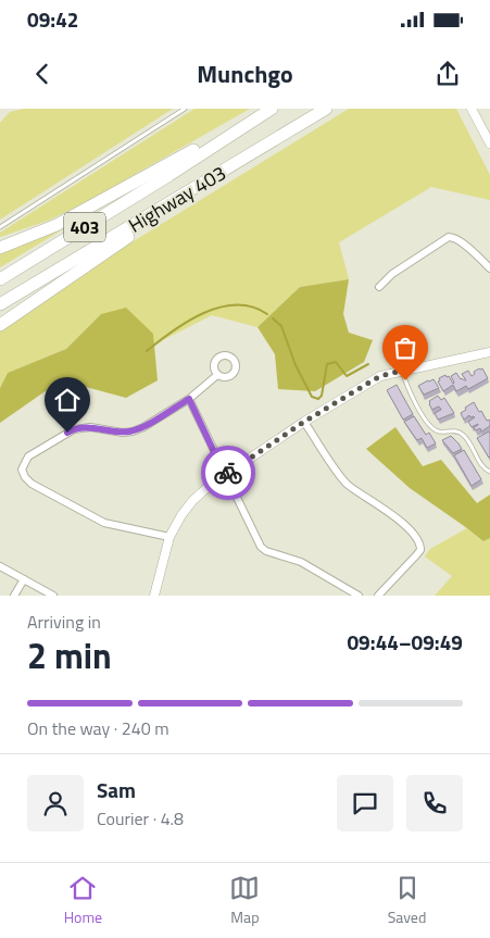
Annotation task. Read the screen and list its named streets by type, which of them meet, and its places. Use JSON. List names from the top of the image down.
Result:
{
  "streets": {
    "highway": ["Highway 403", "403"]
  },
  "page": {
    "status": "09:42",
    "header": "Munchgo",
    "heading": ["2 min", "Arriving in", "09:44–09:49"],
    "panel": ["Sam", "Courier · 4.8"],
    "bar": "On the way · 240 m",
    "tabs": ["Home", "Map", "Saved"]
  }
}
